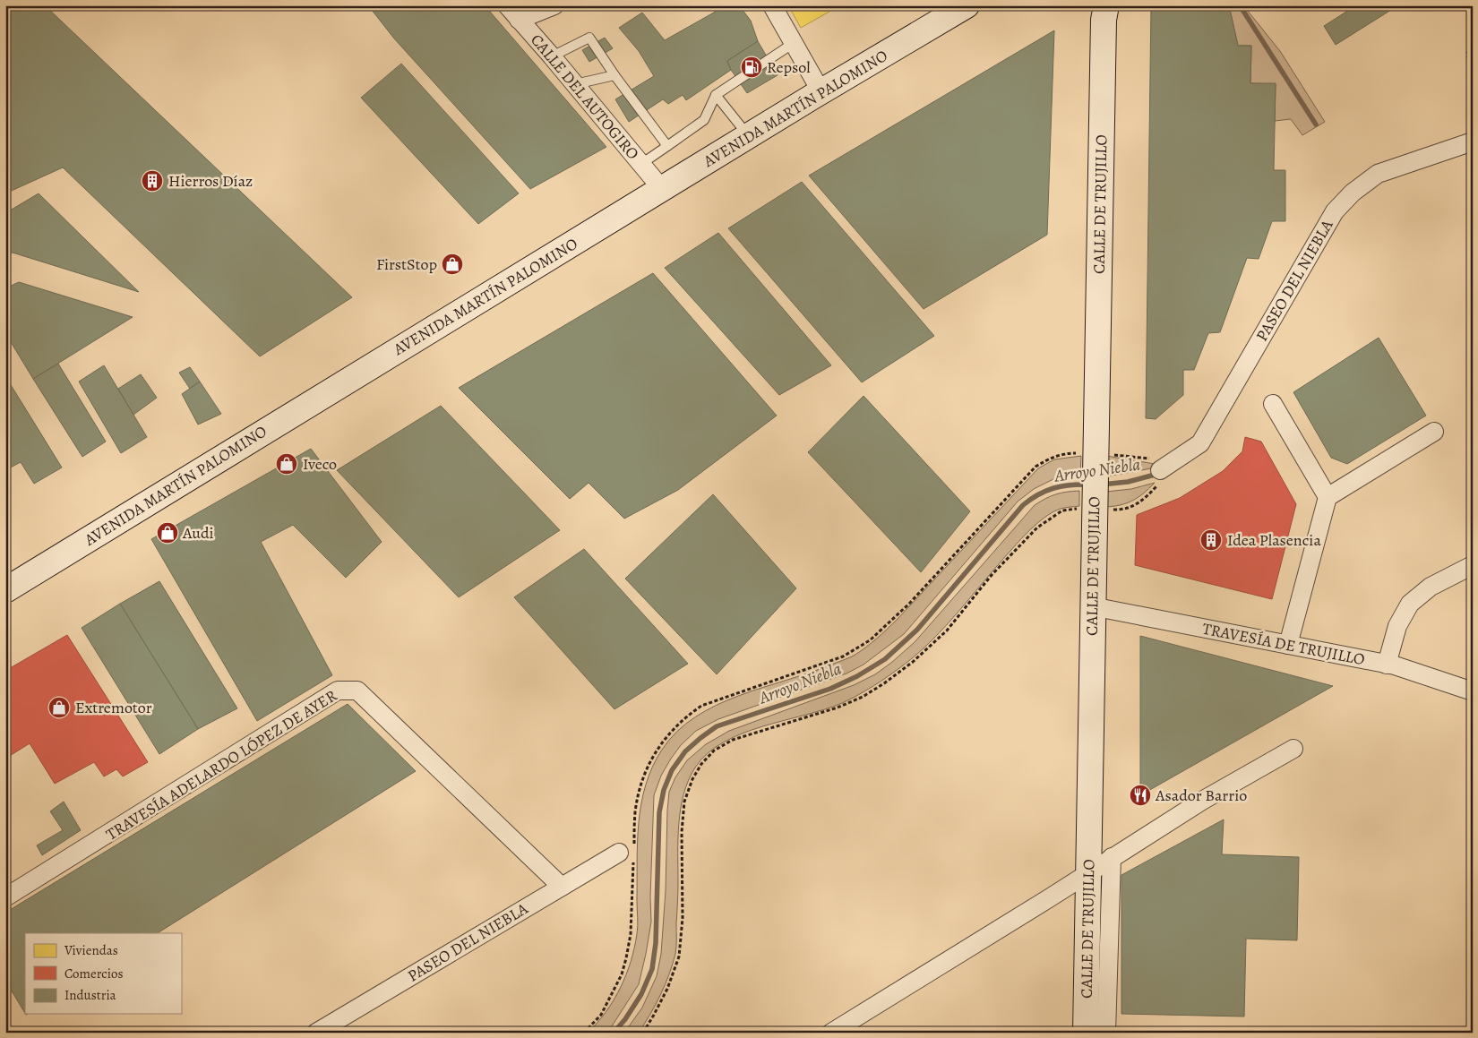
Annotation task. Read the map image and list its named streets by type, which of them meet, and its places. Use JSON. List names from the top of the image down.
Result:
{
  "streets": {
    "main road": ["AVENIDA MARTÍN PALOMINO", "CALLE DE TRUJILLO"],
    "street": [
      "CALLE DEL AUTOGIRO",
      "PASEO DEL NIEBLA",
      "TRAVESÍA DE TRUJILLO",
      "TRAVESÍA ADELARDO LÓPEZ DE AYER"
    ]
  },
  "crossings": [
    ["CALLE DEL AUTOGIRO", "AVENIDA MARTÍN PALOMINO"],
    ["CALLE DE TRUJILLO", "TRAVESÍA DE TRUJILLO"],
    ["PASEO DEL NIEBLA", "TRAVESÍA ADELARDO LÓPEZ DE AYER"]
  ],
  "water": ["Arroyo Niebla"],
  "places": {
    "fuel station": ["Repsol"],
    "building": ["Hierros Díaz", "Idea Plasencia"],
    "shop": [
      "FirstStop",
      "Iveco",
      "Audi",
      "Extremotor"
    ],
    "restaurant": ["Asador Barrio"]
  },
  "legend": ["Viviendas", "Comercios", "Industria"]
}
